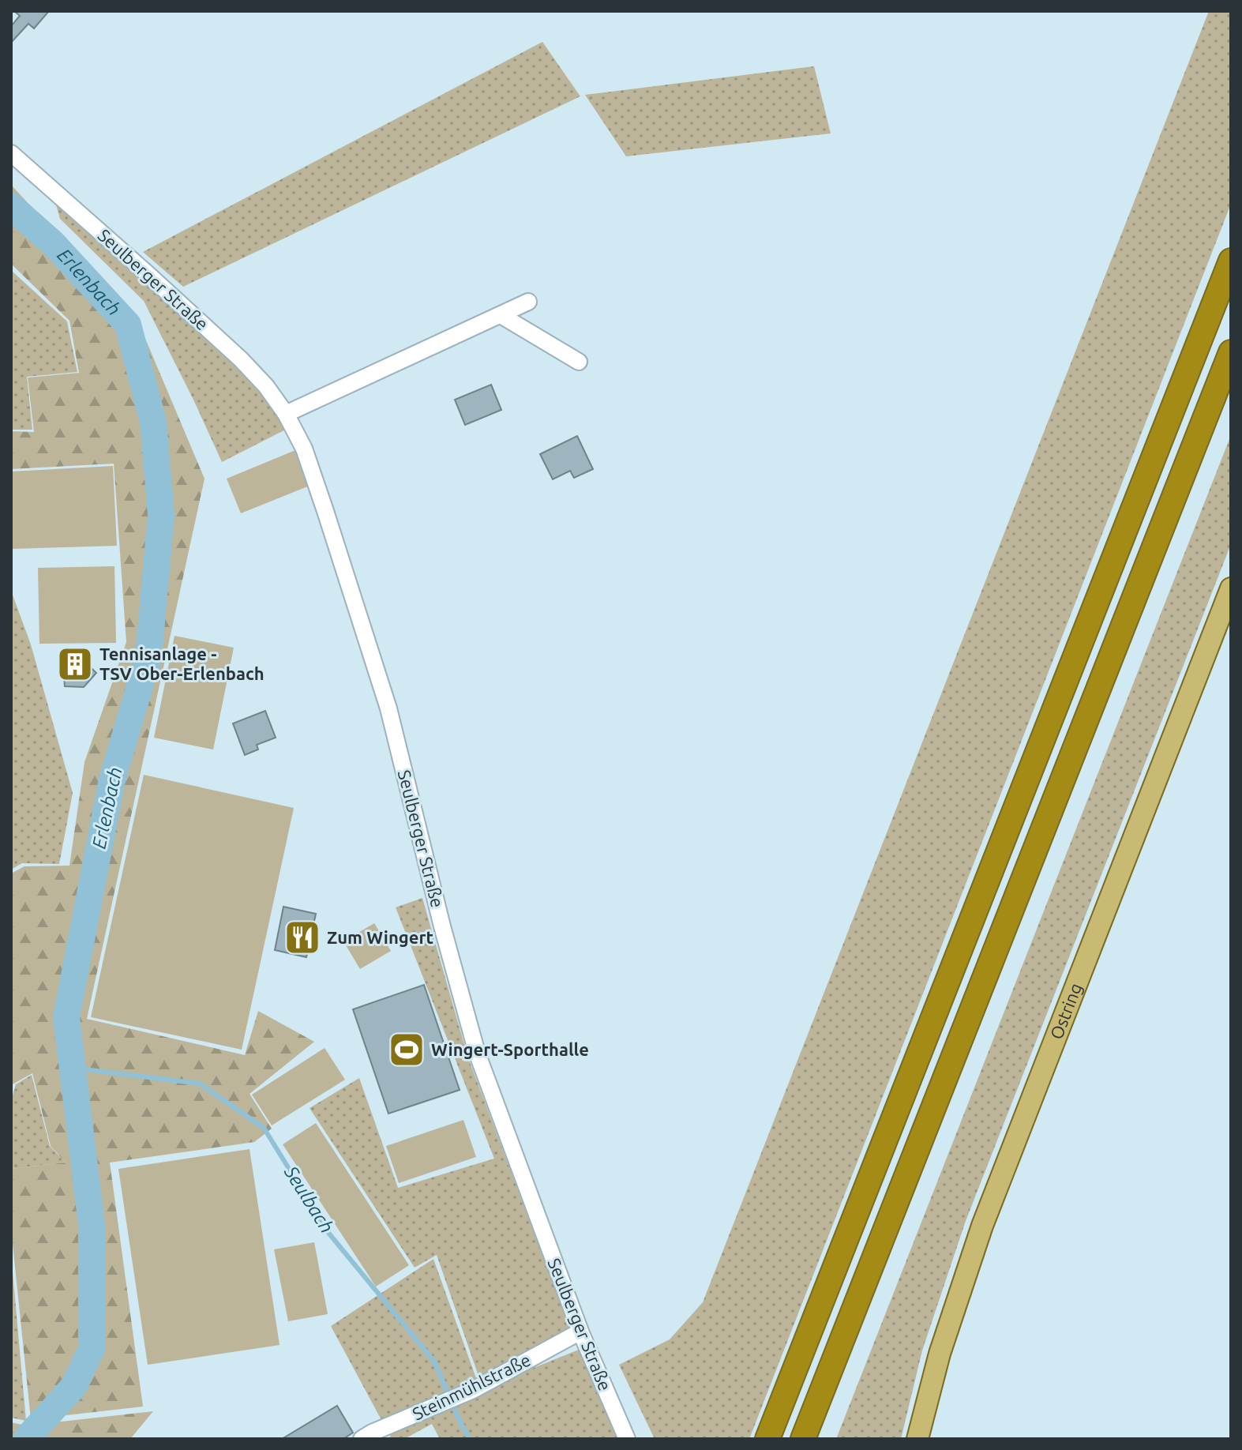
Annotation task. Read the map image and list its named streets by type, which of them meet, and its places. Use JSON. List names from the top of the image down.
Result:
{
  "streets": {
    "main road": ["Ostring"],
    "street": ["Seulberger Straße", "Steinmühlstraße"]
  },
  "crossings": [
    ["Seulberger Straße", "Steinmühlstraße"]
  ],
  "water": ["Erlenbach", "Seulbach"],
  "places": {
    "building": ["Tennisanlage - TSV Ober-Erlenbach"],
    "restaurant": ["Zum Wingert"],
    "sports": ["Wingert-Sporthalle"]
  }
}
